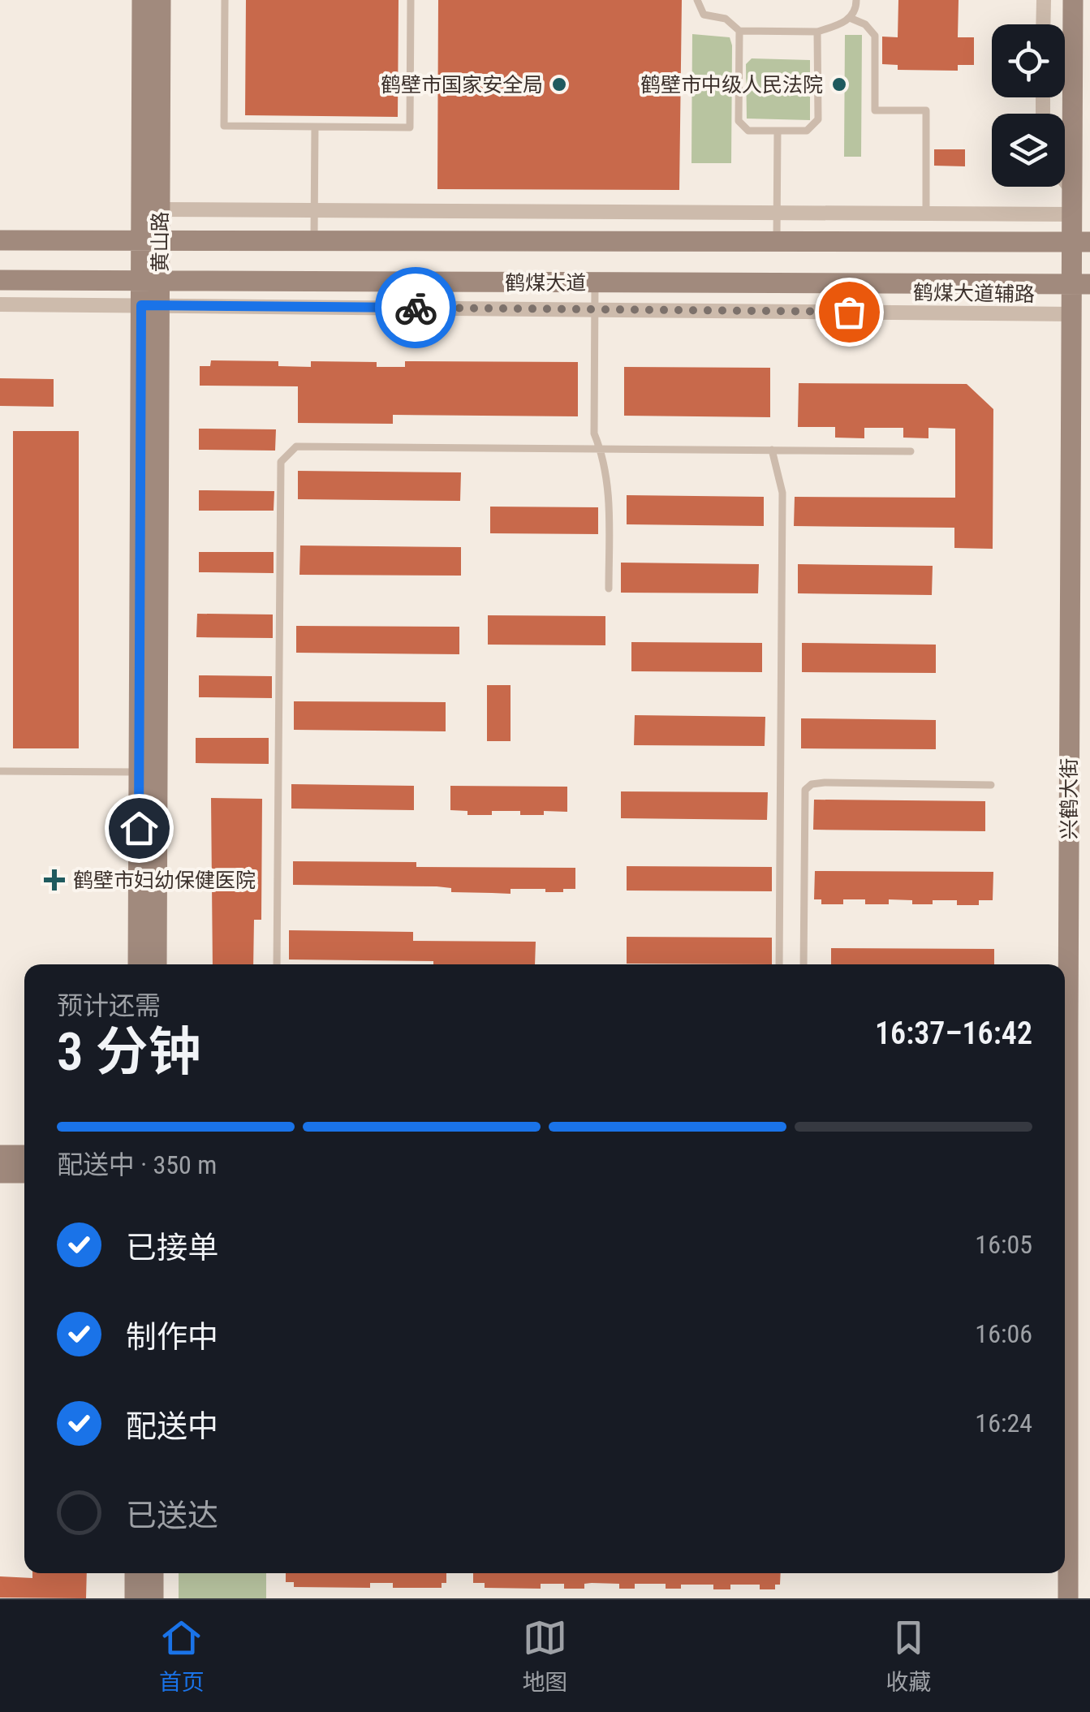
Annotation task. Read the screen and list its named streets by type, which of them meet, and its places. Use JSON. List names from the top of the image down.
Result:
{
  "streets": {
    "main road": ["黄山路", "鹤煤大道", "兴鹤大街"],
    "street": ["鹤煤大道辅路"]
  },
  "crossings": [
    ["黄山路", "鹤煤大道"],
    ["黄山路", "鹤煤大道辅路"],
    ["鹤煤大道", "兴鹤大街"],
    ["鹤煤大道辅路", "兴鹤大街"]
  ],
  "places": {
    "other": ["鹤壁市国家安全局", "鹤壁市中级人民法院"],
    "health": ["鹤壁市妇幼保健医院"]
  },
  "page": {
    "heading": ["3 分钟", "预计还需", "16:37–16:42"],
    "bar": "配送中 · 350 m",
    "list": [
      ["已接单", "16:05"],
      ["制作中", "16:06"],
      ["配送中", "16:24"],
      "已送达"
    ],
    "tabs": ["首页", "地图", "收藏"]
  }
}
